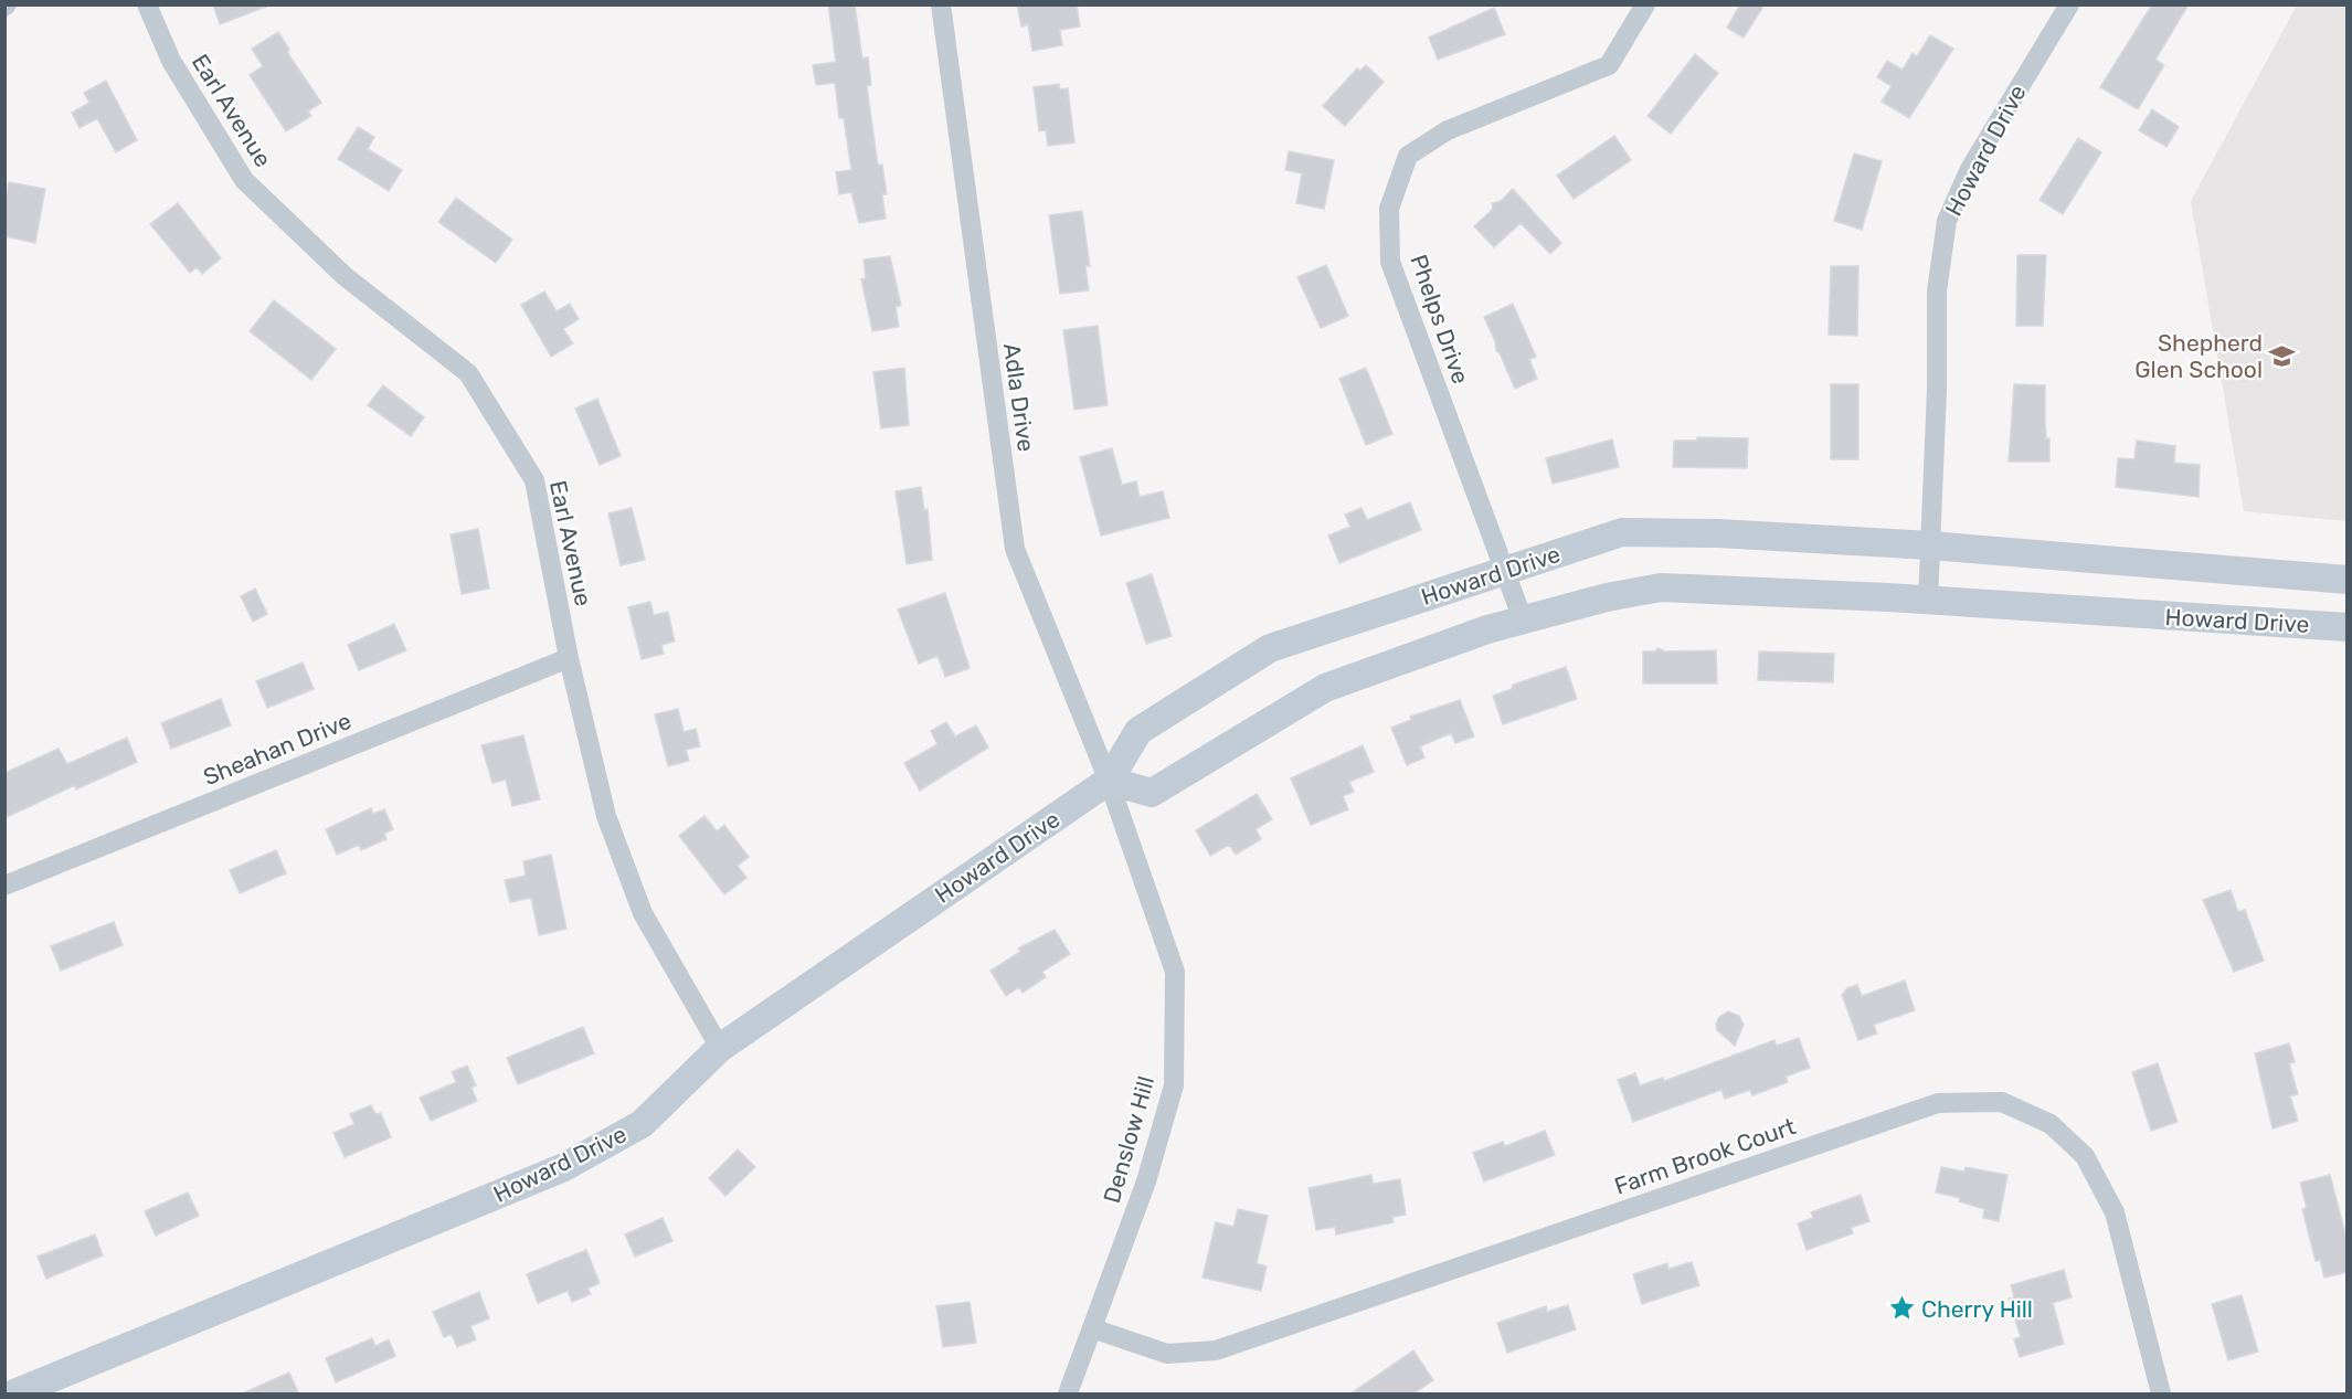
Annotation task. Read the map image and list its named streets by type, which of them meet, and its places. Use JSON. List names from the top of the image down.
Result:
{
  "streets": {
    "street": [
      "Earl Avenue",
      "Howard Drive",
      "Phelps Drive",
      "Adla Drive",
      "Sheahan Drive",
      "Denslow Hill",
      "Farm Brook Court"
    ]
  },
  "crossings": [
    ["Earl Avenue", "Howard Drive"],
    ["Earl Avenue", "Sheahan Drive"],
    ["Howard Drive", "Phelps Drive"],
    ["Howard Drive", "Adla Drive"],
    ["Howard Drive", "Denslow Hill"],
    ["Adla Drive", "Denslow Hill"],
    ["Denslow Hill", "Farm Brook Court"]
  ],
  "places": {
    "school or university": ["Shepherd Glen School"],
    "place": ["Cherry Hill"]
  }
}
